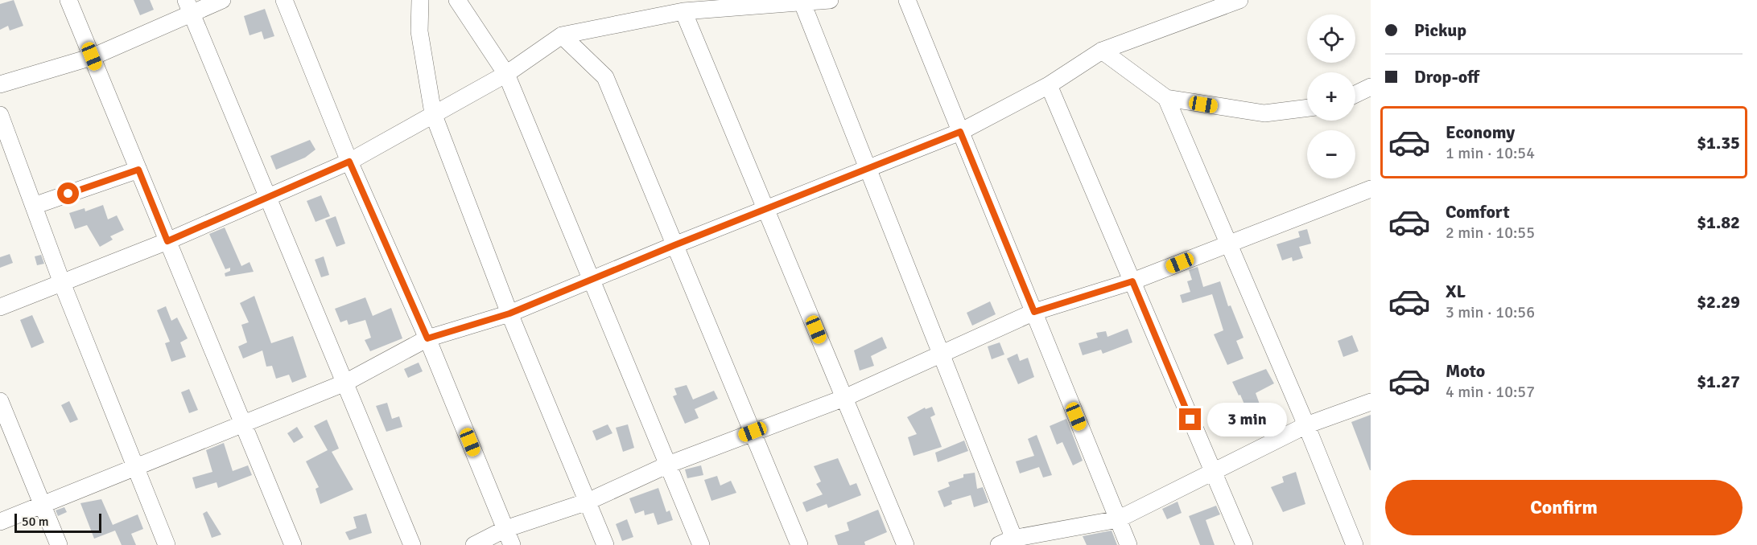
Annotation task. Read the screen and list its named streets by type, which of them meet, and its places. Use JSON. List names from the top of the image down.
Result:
{
  "scale_bar": "50 m",
  "page": {
    "banner": ["Pickup", "Drop-off"],
    "map_buttons": ["+", "−"],
    "list": [
      {
        "name": "Economy",
        "note": "1 min · 10:54",
        "value": "$1.35"
      },
      {
        "name": "Comfort",
        "note": "2 min · 10:55",
        "value": "$1.82"
      },
      {
        "name": "XL",
        "note": "3 min · 10:56",
        "value": "$2.29"
      },
      {
        "name": "Moto",
        "note": "4 min · 10:57",
        "value": "$1.27"
      }
    ],
    "bubble": "3 min",
    "buttons": "Confirm",
    "scale": "50 m"
  }
}
